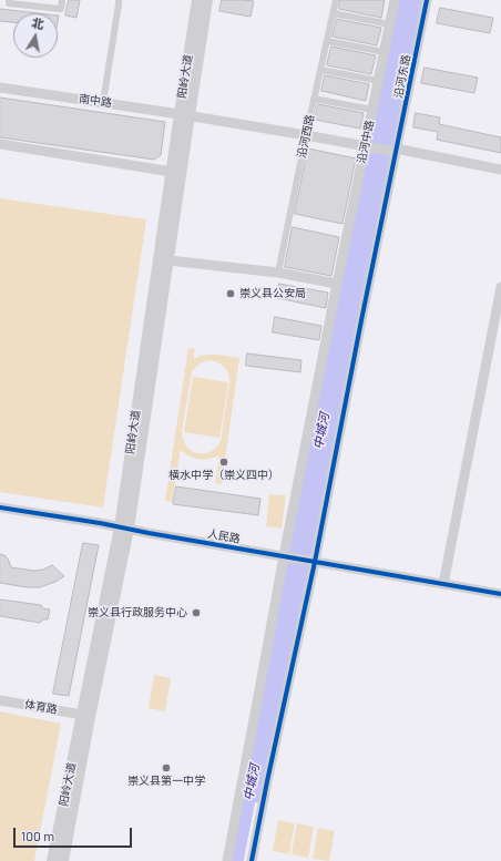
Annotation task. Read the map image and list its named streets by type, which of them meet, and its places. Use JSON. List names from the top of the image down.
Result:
{
  "streets": {
    "main road": ["阳岭大道"],
    "street": [
      "沿河东路",
      "南中路",
      "沿河西路",
      "沿河中路",
      "人民路",
      "体育路"
    ]
  },
  "crossings": [
    ["阳岭大道", "南中路"],
    ["阳岭大道", "人民路"],
    ["阳岭大道", "体育路"],
    ["沿河东路", "人民路"],
    ["沿河中路", "人民路"]
  ],
  "water": ["中城河"],
  "places": [
    "崇义县公安局",
    "横水中学（崇义四中）",
    "崇义县行政服务中心",
    "崇义县第一中学"
  ],
  "scale_bar": "100 m",
  "north": "top"
}
